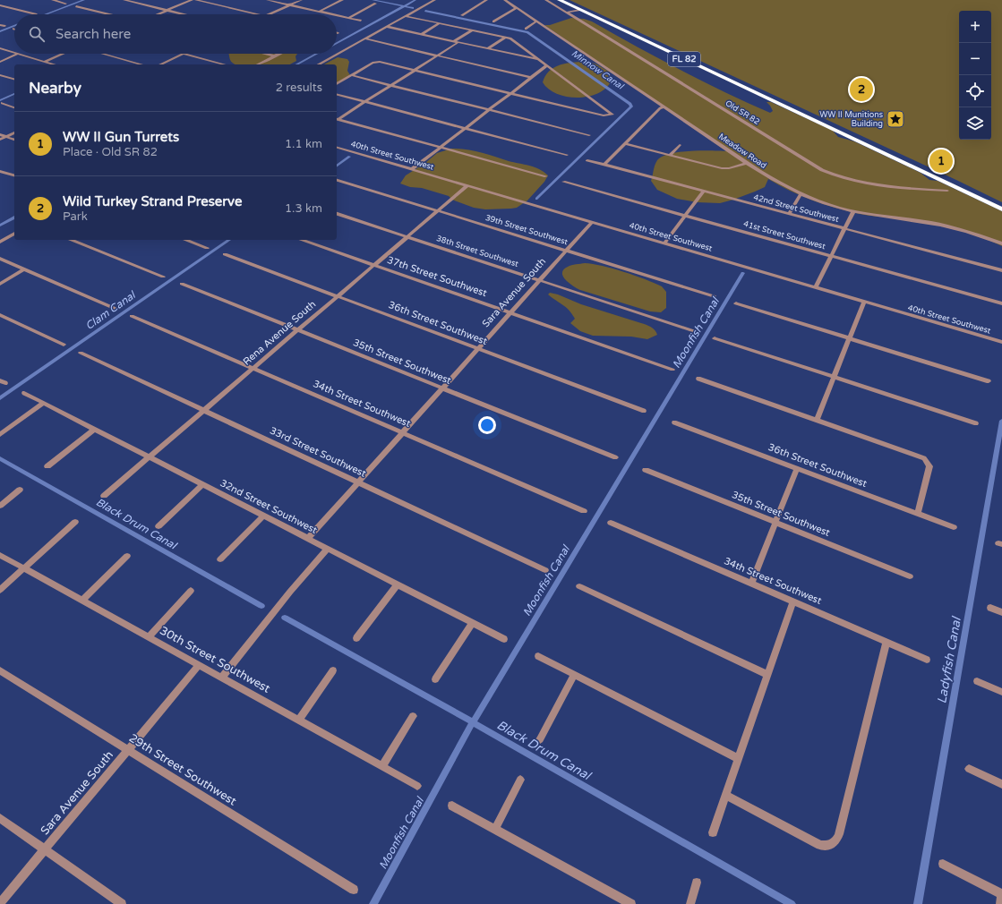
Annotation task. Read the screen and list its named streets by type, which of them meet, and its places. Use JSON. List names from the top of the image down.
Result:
{
  "streets": {
    "highway": ["FL 82"],
    "street": [
      "Old SR 82",
      "Meadow Road",
      "40th Street Southwest",
      "42nd Street Southwest",
      "39th Street Southwest",
      "41st Street Southwest",
      "38th Street Southwest",
      "37th Street Southwest",
      "Sara Avenue South",
      "36th Street Southwest",
      "Rena Avenue South",
      "35th Street Southwest",
      "34th Street Southwest",
      "33rd Street Southwest",
      "32nd Street Southwest",
      "30th Street Southwest",
      "29th Street Southwest"
    ]
  },
  "crossings": [
    ["40th Street Southwest", "Sara Avenue South"],
    ["40th Street Southwest", "Rena Avenue South"],
    ["39th Street Southwest", "Sara Avenue South"],
    ["39th Street Southwest", "Rena Avenue South"],
    ["38th Street Southwest", "Sara Avenue South"],
    ["38th Street Southwest", "Rena Avenue South"],
    ["37th Street Southwest", "Sara Avenue South"],
    ["37th Street Southwest", "Rena Avenue South"],
    ["Sara Avenue South", "36th Street Southwest"],
    ["Sara Avenue South", "35th Street Southwest"],
    ["Sara Avenue South", "34th Street Southwest"],
    ["Sara Avenue South", "33rd Street Southwest"],
    ["Sara Avenue South", "32nd Street Southwest"],
    ["Sara Avenue South", "30th Street Southwest"],
    ["Sara Avenue South", "29th Street Southwest"],
    ["36th Street Southwest", "Rena Avenue South"],
    ["Rena Avenue South", "35th Street Southwest"],
    ["Rena Avenue South", "34th Street Southwest"],
    ["Rena Avenue South", "33rd Street Southwest"],
    ["Rena Avenue South", "32nd Street Southwest"]
  ],
  "water": [
    "Minnow Canal",
    "Clam Canal",
    "Moonfish Canal",
    "Black Drum Canal",
    "Ladyfish Canal"
  ],
  "places": {
    "place": ["WW II Munitions Building"]
  },
  "page": {
    "map_buttons": ["+", "−"],
    "search": "Search here",
    "heading": ["Nearby", "2 results"],
    "pins": ["2", "1"],
    "list": [
      {
        "mark": "1",
        "name": "WW II Gun Turrets",
        "note": "Place · Old SR 82",
        "value": "1.1 km"
      },
      {
        "mark": "2",
        "name": "Wild Turkey Strand Preserve",
        "note": "Park",
        "value": "1.3 km"
      }
    ]
  }
}
